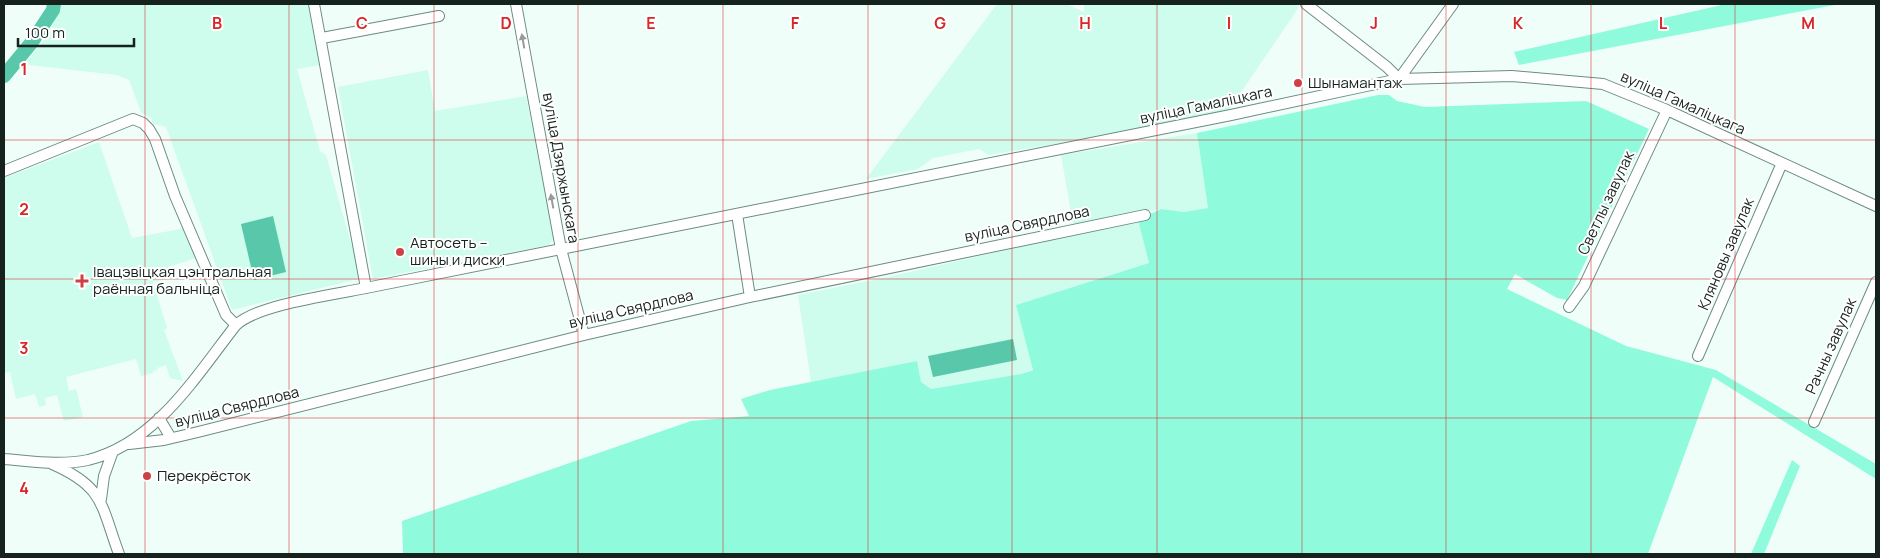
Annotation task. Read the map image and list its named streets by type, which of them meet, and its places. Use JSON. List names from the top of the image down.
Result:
{
  "streets": {
    "street": [
      "вуліца Гамаліцкага",
      "вуліца Дзяржынскага",
      "Светлы завулак",
      "вуліца Свярдлова",
      "Кляновы завулак",
      "Рачны завулак"
    ]
  },
  "crossings": [
    ["вуліца Гамаліцкага", "Светлы завулак"],
    ["вуліца Гамаліцкага", "вуліца Свярдлова"],
    ["вуліца Гамаліцкага", "Кляновы завулак"],
    ["вуліца Дзяржынскага", "вуліца Свярдлова"]
  ],
  "one_way": ["вуліца Дзяржынскага"],
  "places": {
    "other": ["Шынамантаж", "Автосеть – шины и диски", "Перекрёсток"],
    "health": ["Івацэвіцкая цэнтральная раённая бальніца"]
  },
  "scale_bar": "100 m",
  "grid": {
    "columns": [
      "B",
      "C",
      "D",
      "E",
      "F",
      "G",
      "H",
      "I",
      "J",
      "K",
      "L",
      "M"
    ],
    "rows": [
      "1",
      "2",
      "3",
      "4"
    ]
  }
}
